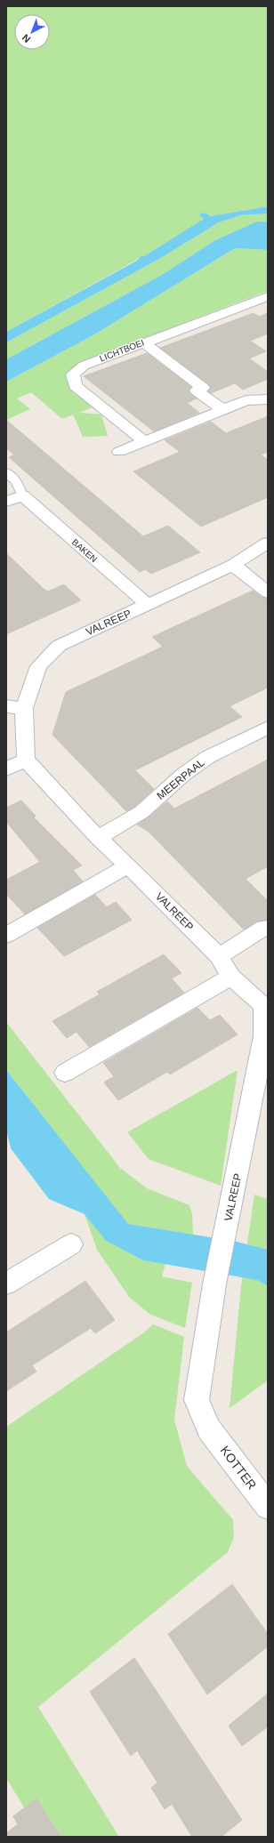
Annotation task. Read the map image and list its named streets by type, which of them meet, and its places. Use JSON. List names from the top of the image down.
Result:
{
  "streets": {
    "street": [
      "LICHTBOEI",
      "BAKEN",
      "VALREEP",
      "MEERPAAL",
      "KOTTER"
    ]
  },
  "crossings": [
    ["BAKEN", "VALREEP"],
    ["VALREEP", "MEERPAAL"],
    ["VALREEP", "KOTTER"]
  ],
  "north": "bottom left"
}
